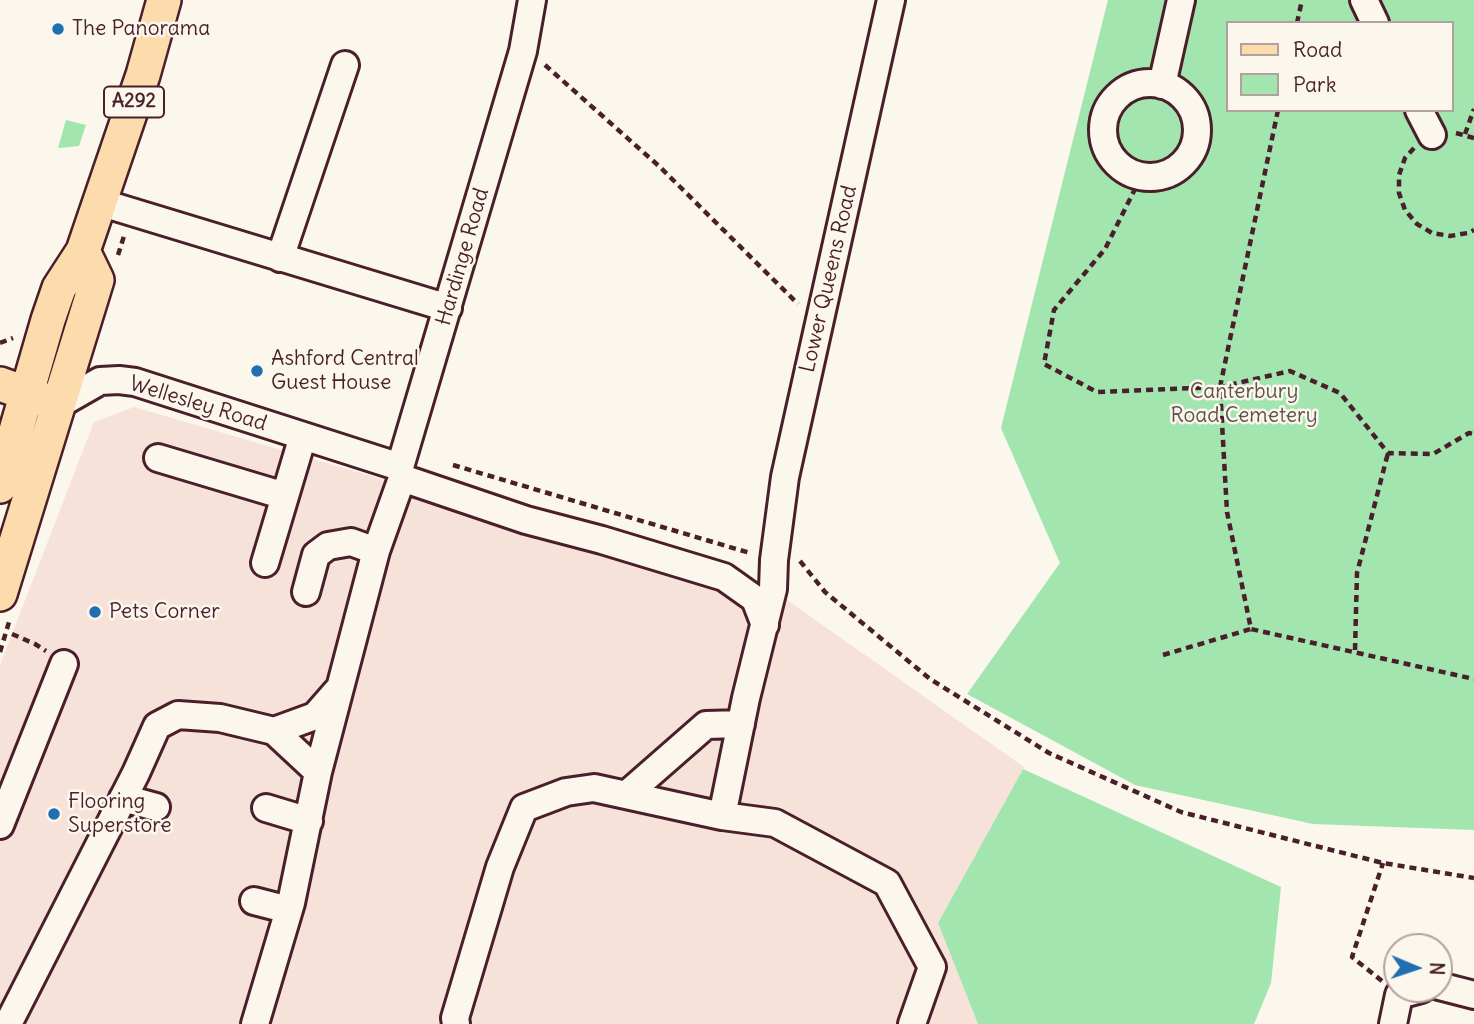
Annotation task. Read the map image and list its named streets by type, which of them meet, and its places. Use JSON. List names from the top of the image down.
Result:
{
  "streets": {
    "main road": ["A292"],
    "street": ["Hardinge Road", "Lower Queens Road", "Wellesley Road"]
  },
  "crossings": [
    ["Hardinge Road", "Wellesley Road"],
    ["Lower Queens Road", "Wellesley Road"]
  ],
  "parks": ["Canterbury Road Cemetery"],
  "places": [
    "The Panorama",
    "Ashford Central Guest House",
    "Pets Corner",
    "Flooring Superstore"
  ],
  "legend": ["Road", "Park"],
  "north": "right"
}
